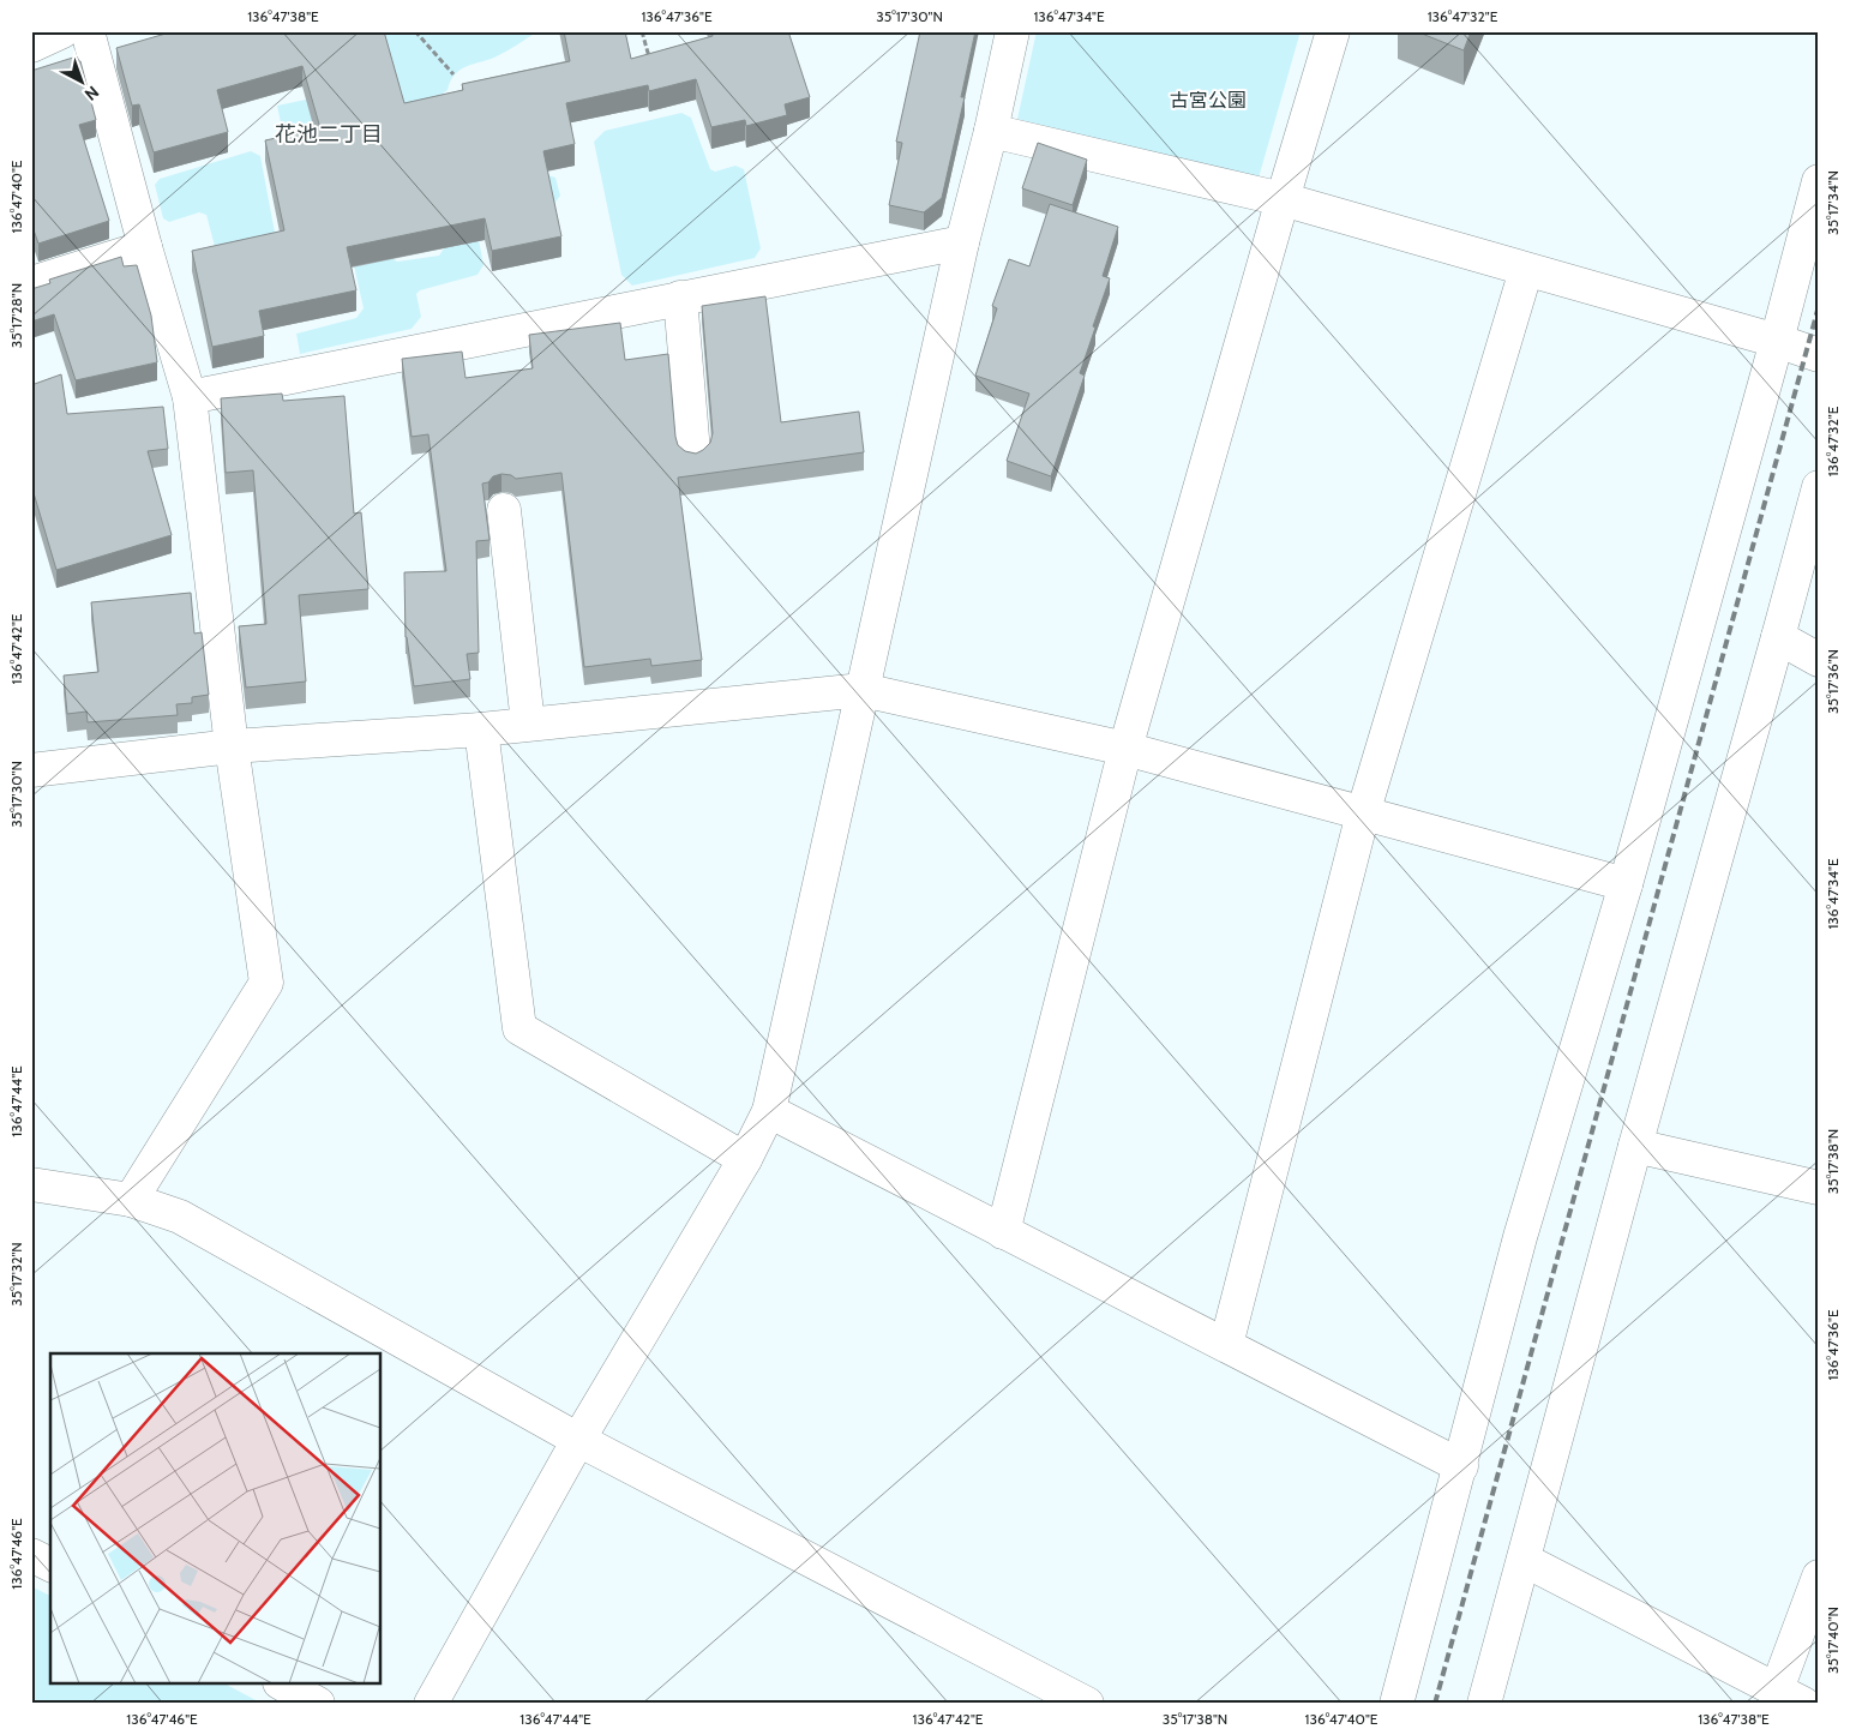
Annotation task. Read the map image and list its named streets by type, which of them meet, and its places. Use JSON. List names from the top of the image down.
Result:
{
  "districts": ["花池二丁目"],
  "parks": ["古宮公園"],
  "north": "bottom right",
  "coordinates": [
    "136°47'38\"E",
    "136°47'36\"E",
    "35°17'30\"N",
    "136°47'34\"E",
    "136°47'32\"E",
    "136°47'40\"E",
    "35°17'34\"N",
    "35°17'28\"N",
    "136°47'42\"E",
    "35°17'36\"N",
    "136°47'44\"E",
    "35°17'38\"N",
    "35°17'32\"N",
    "136°47'46\"E",
    "35°17'40\"N"
  ]
}
